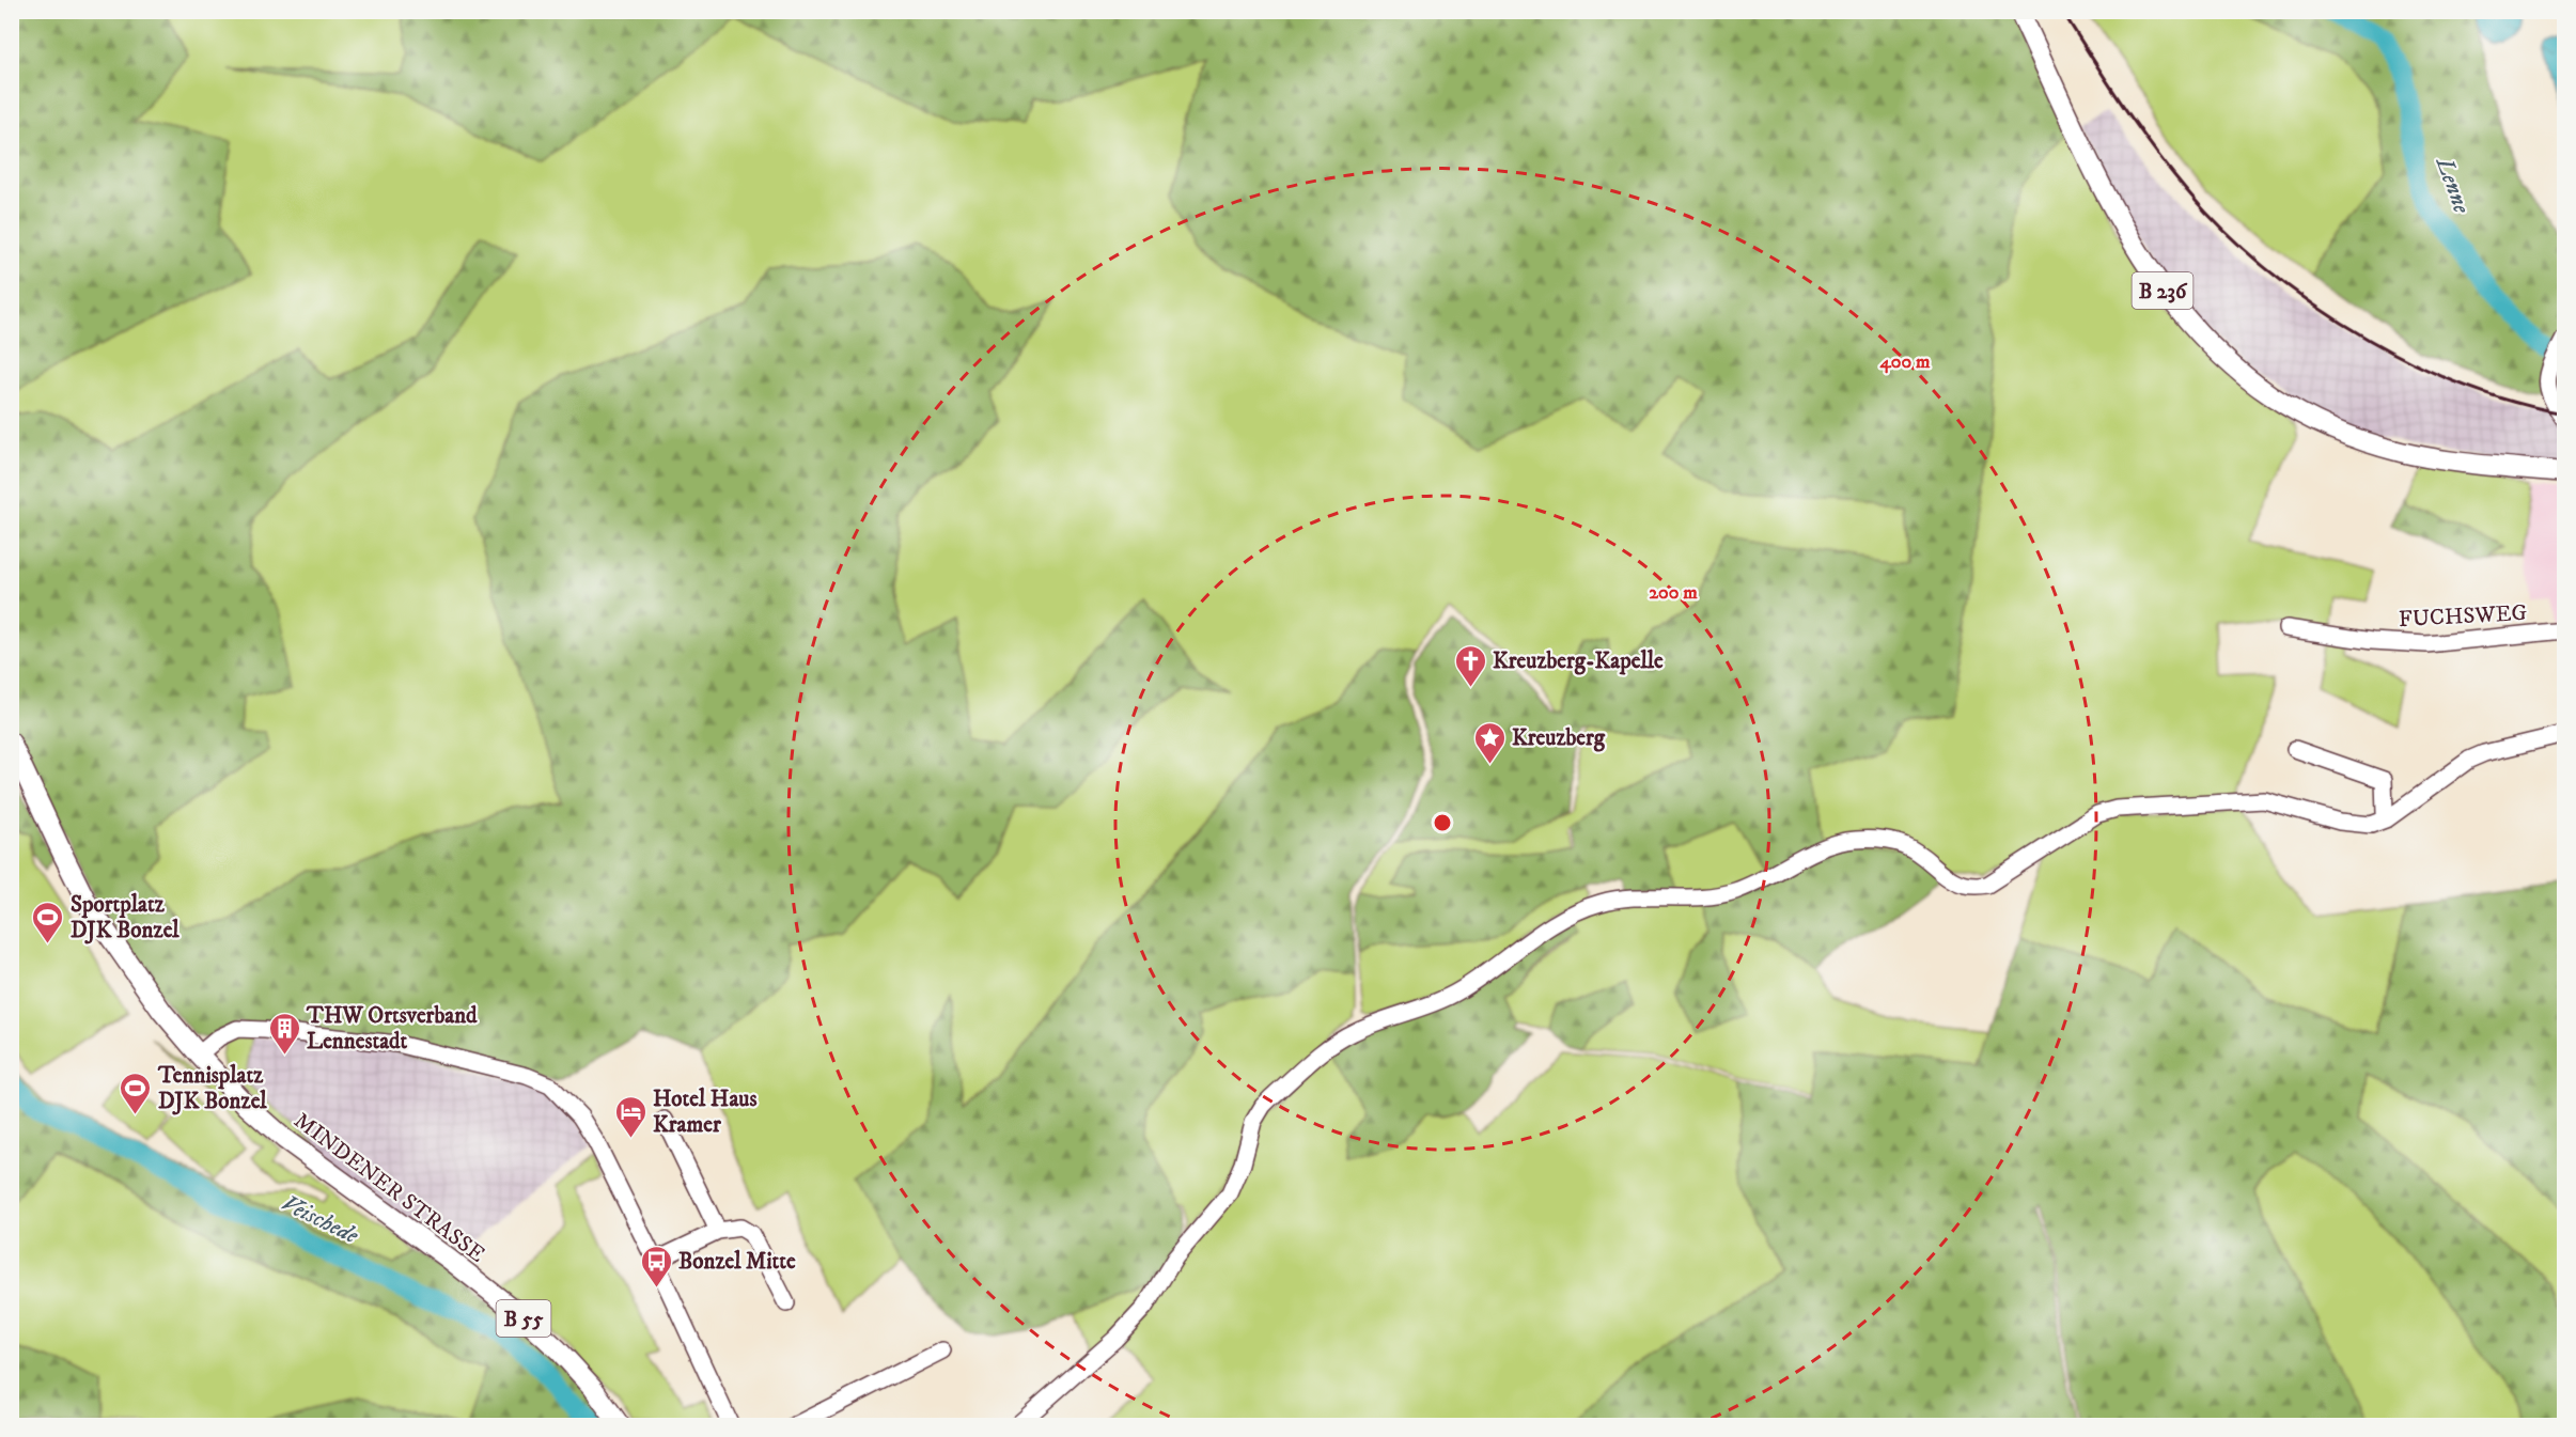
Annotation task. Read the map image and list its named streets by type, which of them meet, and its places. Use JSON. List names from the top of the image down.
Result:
{
  "streets": {
    "main road": ["B 236", "MINDENER STRASSE", "B 55"],
    "street": ["FUCHSWEG"]
  },
  "water": ["Lenne", "Veischede"],
  "places": {
    "church": ["Kreuzberg-Kapelle"],
    "place": ["Kreuzberg"],
    "sports": ["Sportplatz DJK Bonzel", "Tennisplatz DJK Bonzel"],
    "building": ["THW Ortsverband Lennestadt"],
    "hotel": ["Hotel Haus Kramer"],
    "bus stop": ["Bonzel Mitte"]
  },
  "rings": ["400 m", "200 m"]
}
